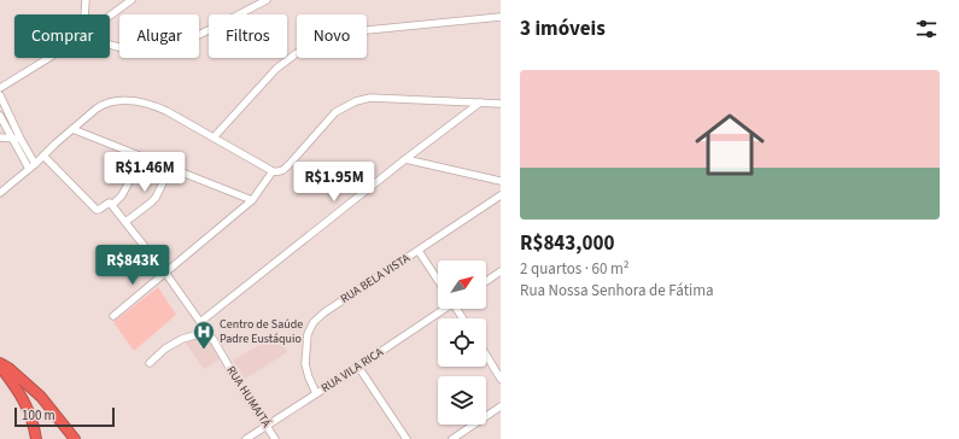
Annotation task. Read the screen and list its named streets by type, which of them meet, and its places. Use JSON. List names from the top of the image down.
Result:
{
  "streets": {
    "street": ["RUA BELA VISTA", "RUA VILA RICA", "RUA HUMAITÁ"]
  },
  "crossings": [
    ["RUA BELA VISTA", "RUA VILA RICA"],
    ["RUA VILA RICA", "RUA HUMAITÁ"]
  ],
  "places": {
    "hospital": ["Centro de Saúde Padre Eustáquio"]
  },
  "scale_bar": "100 m",
  "north": "top right",
  "page": {
    "heading": "3 imóveis",
    "chip": [
      "Comprar",
      "Alugar",
      "Filtros",
      "Novo"
    ],
    "list": [
      {
        "name": "R$843,000",
        "note": "2 quartos · 60 m² · Rua Nossa Senhora de Fátima"
      }
    ],
    "price": ["R$1.46M", "R$1.95M", "R$843K"],
    "scale": "100 m"
  }
}
